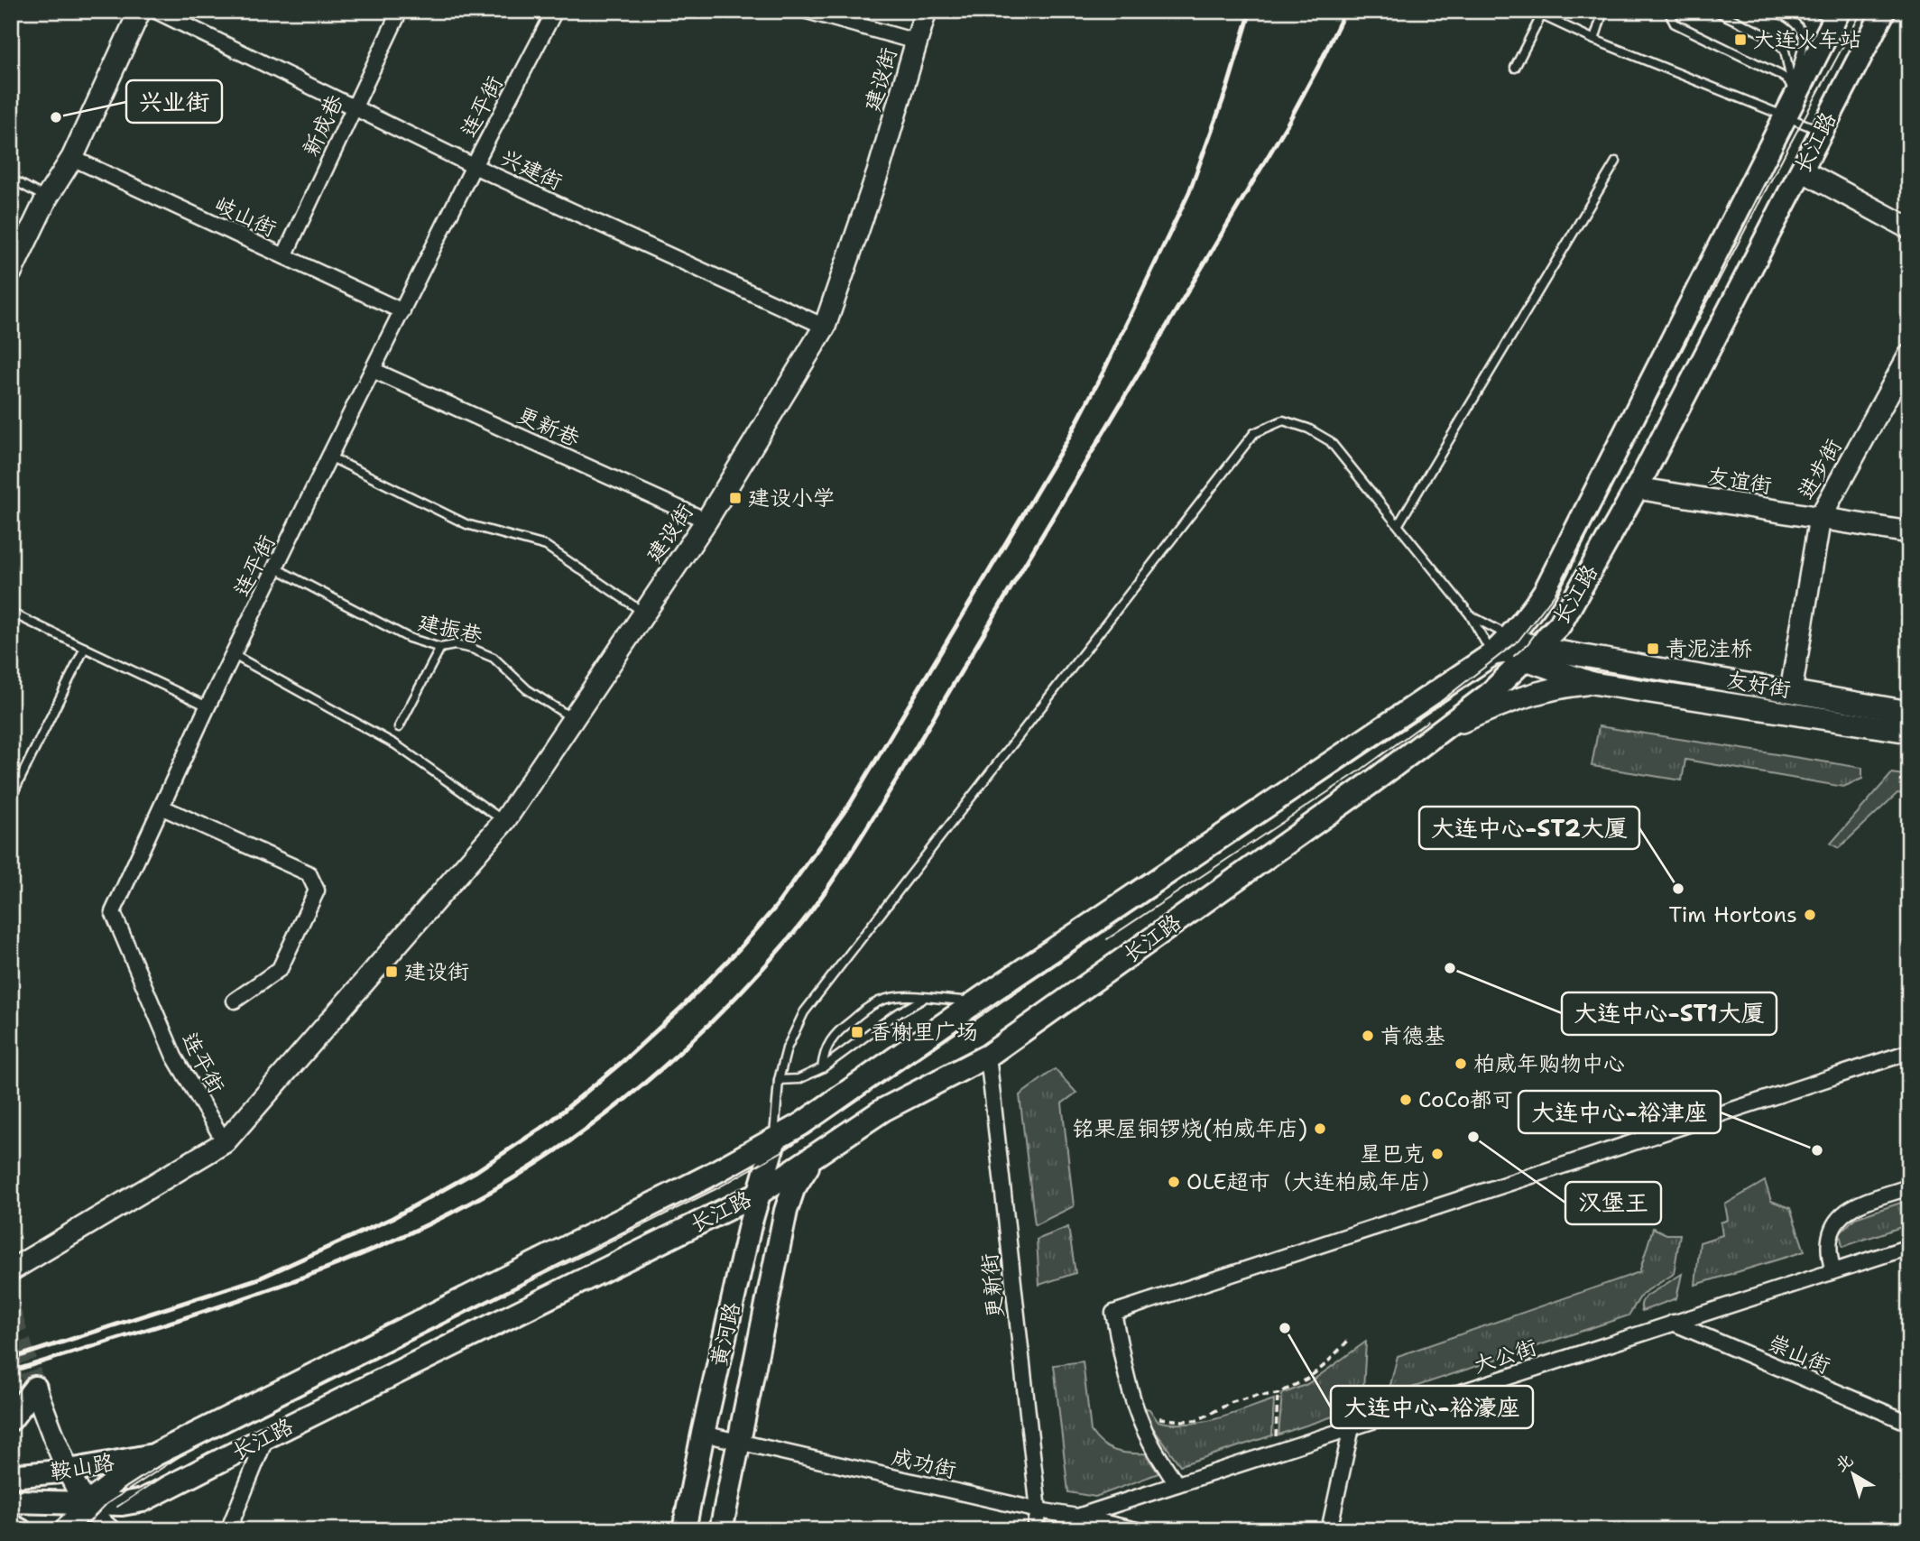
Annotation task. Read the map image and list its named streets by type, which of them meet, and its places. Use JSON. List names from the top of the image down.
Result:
{
  "streets": {
    "main road": [
      "建设街",
      "长江路",
      "进步街",
      "友谊街",
      "友好街",
      "黄河路",
      "鞍山路"
    ],
    "street": [
      "连平街",
      "新成巷",
      "兴建街",
      "岐山街",
      "更新巷",
      "更新街",
      "崇山街",
      "大公街",
      "成功街"
    ],
    "lane": ["建振巷"]
  },
  "crossings": [
    ["建设街", "连平街"],
    ["建设街", "兴建街"],
    ["建设街", "更新巷"],
    ["建设街", "建振巷"],
    ["连平街", "兴建街"],
    ["连平街", "岐山街"],
    ["连平街", "更新巷"],
    ["连平街", "建振巷"],
    ["新成巷", "兴建街"],
    ["新成巷", "岐山街"],
    ["长江路", "友谊街"],
    ["长江路", "友好街"],
    ["长江路", "更新街"],
    ["长江路", "黄河路"],
    ["长江路", "鞍山路"],
    ["进步街", "友谊街"],
    ["进步街", "友好街"],
    ["更新街", "成功街"],
    ["黄河路", "成功街"],
    ["崇山街", "大公街"],
    ["大公街", "成功街"]
  ],
  "places": {
    "transit": [
      "大连火车站",
      "建设小学",
      "青泥洼桥",
      "建设街",
      "香榭里广场"
    ],
    "other": [
      "兴业街",
      "大连中心-ST2大厦",
      "Tim Hortons",
      "大连中心-ST1大厦",
      "肯德基",
      "柏威年购物中心",
      "CoCo都可",
      "铭果屋铜锣烧(柏威年店)",
      "汉堡王",
      "大连中心-裕津座",
      "星巴克",
      "OLE超市（大连柏威年店）",
      "大连中心-裕濠座"
    ]
  },
  "north": "top left"
}
